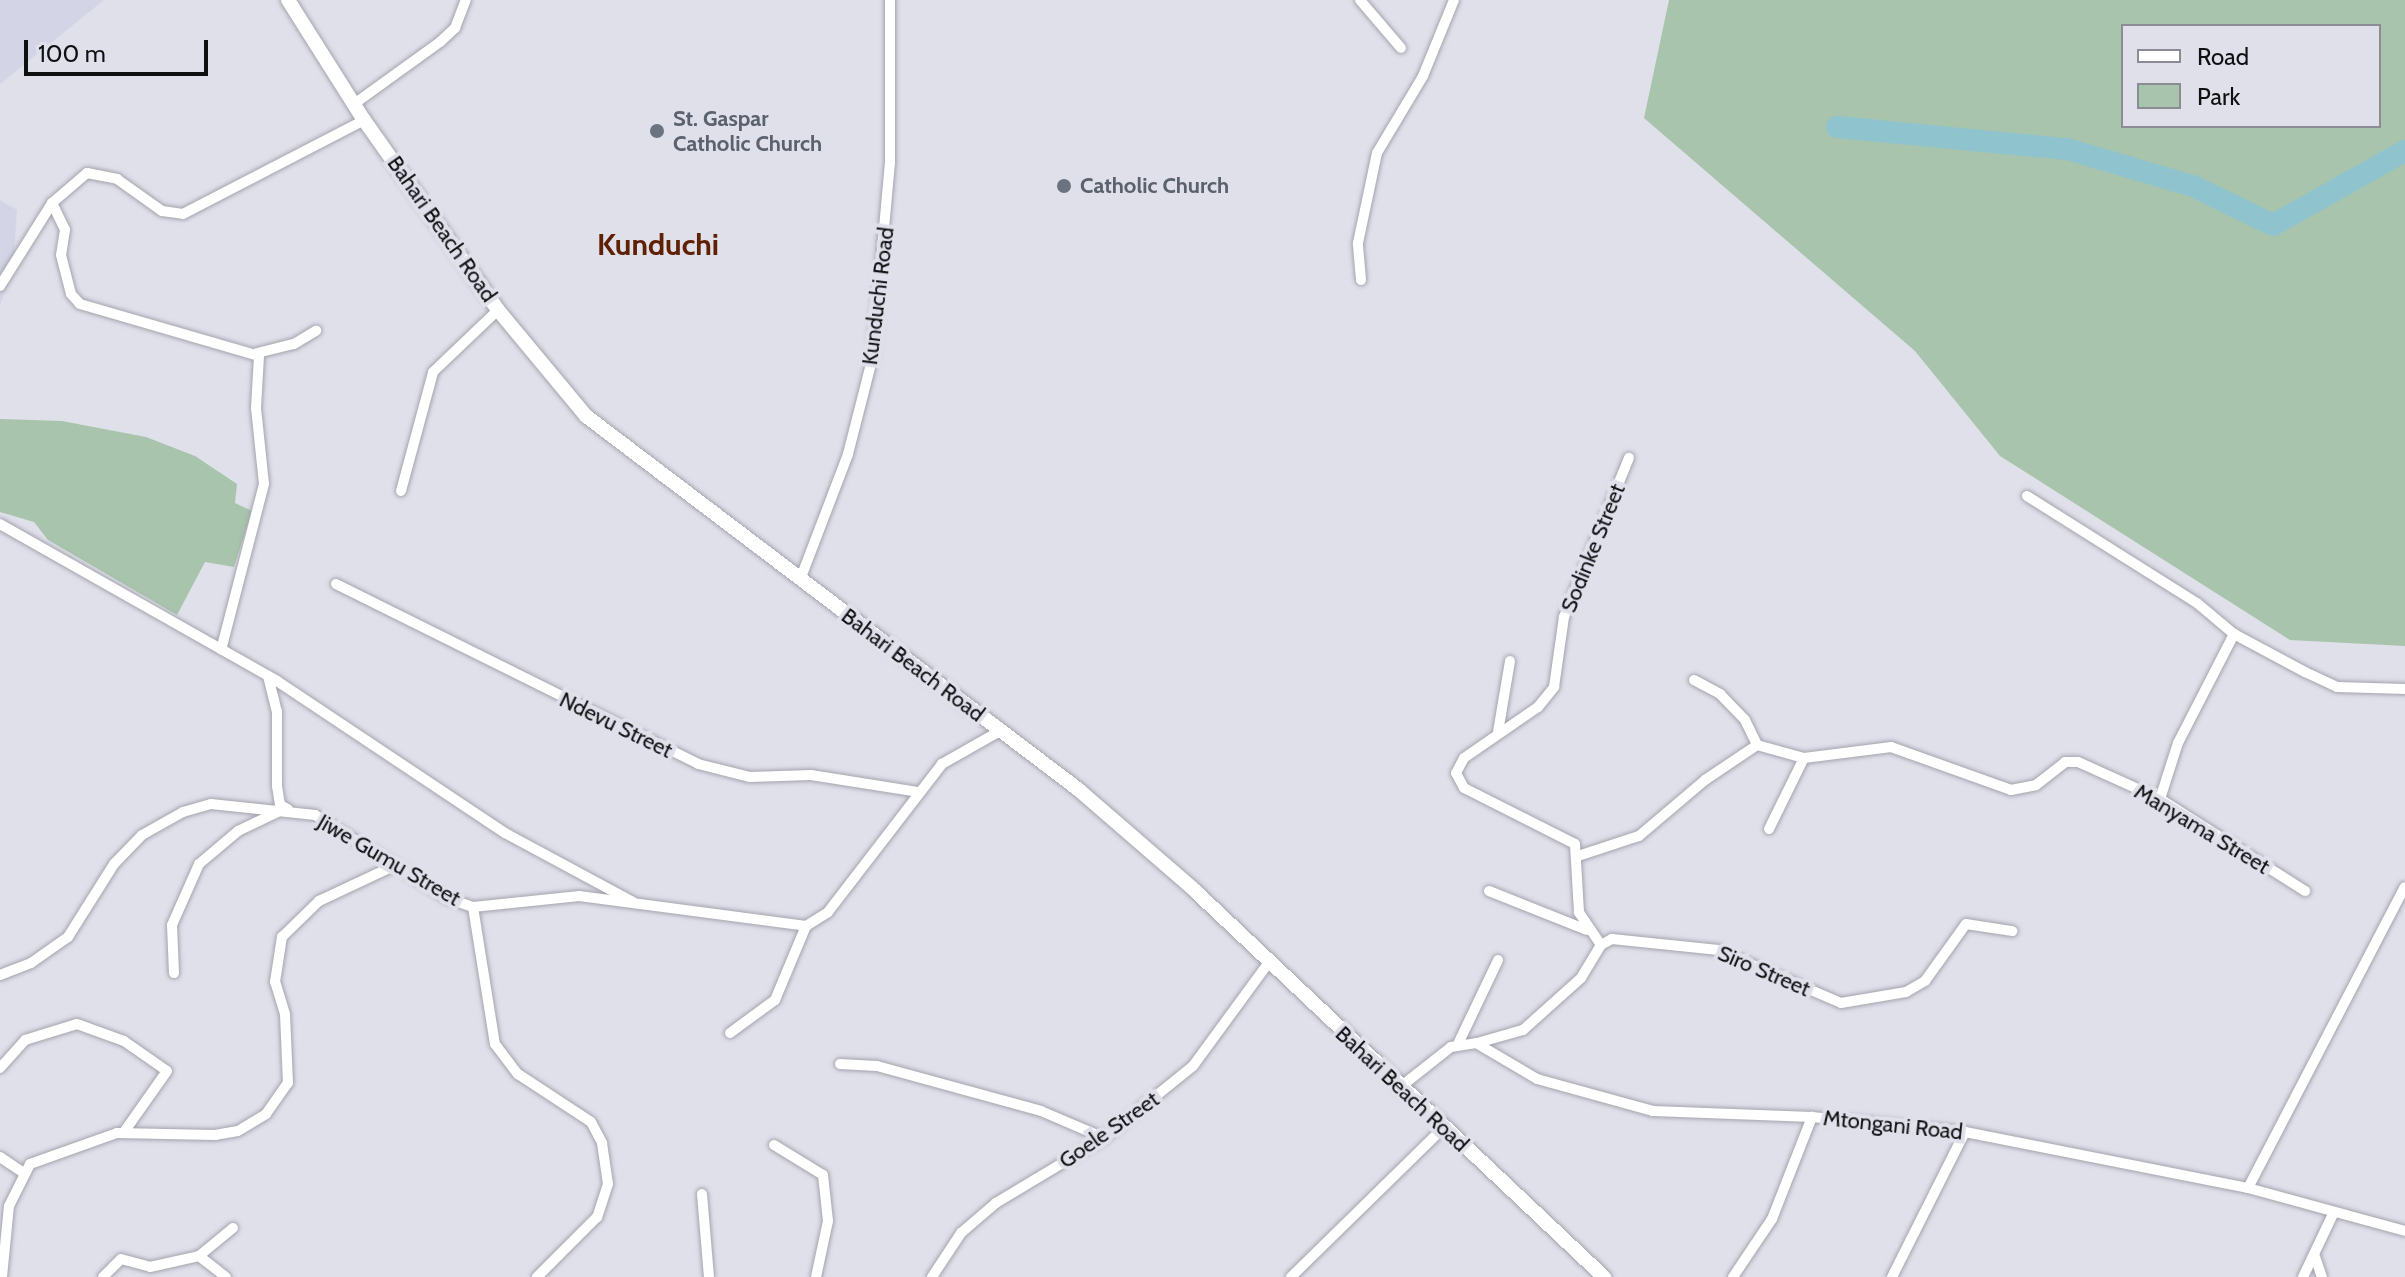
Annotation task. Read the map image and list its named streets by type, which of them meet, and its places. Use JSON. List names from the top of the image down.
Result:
{
  "streets": {
    "street": [
      "Bahari Beach Road",
      "Kunduchi Road",
      "Sodinke Street",
      "Ndevu Street",
      "Manyama Street",
      "Jiwe Gumu Street",
      "Siro Street",
      "Mtongani Road",
      "Goele Street"
    ]
  },
  "crossings": [
    ["Bahari Beach Road", "Kunduchi Road"],
    ["Bahari Beach Road", "Goele Street"]
  ],
  "districts": ["Kunduchi"],
  "places": ["St. Gaspar Catholic Church", "Catholic Church"],
  "legend": ["Road", "Park"],
  "scale_bar": "100 m"
}
